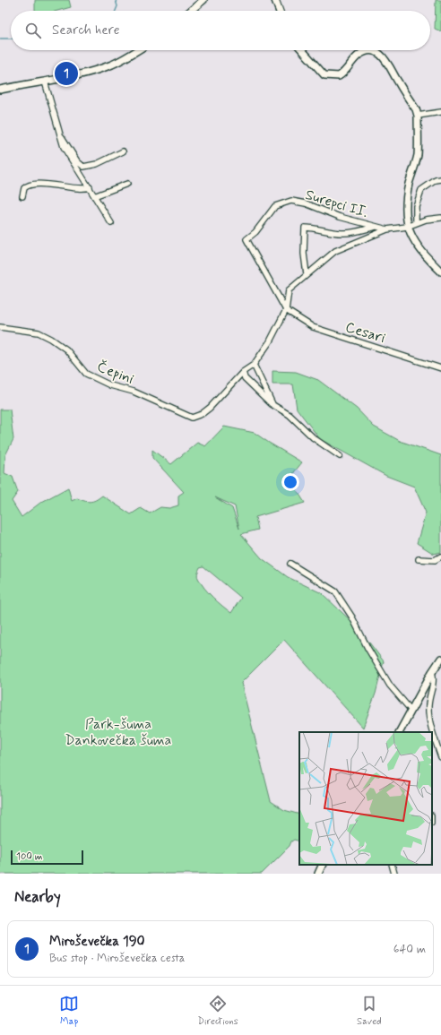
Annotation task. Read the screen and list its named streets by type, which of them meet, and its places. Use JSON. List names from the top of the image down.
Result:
{
  "streets": {
    "street": ["Surepci II.", "Cesari", "Čepini"]
  },
  "crossings": [
    ["Surepci II.", "Cesari"]
  ],
  "parks": ["Park-šuma Dankovečka šuma"],
  "scale_bar": "100 m",
  "page": {
    "search": "Search here",
    "pins": "1",
    "scale": "100 m",
    "heading": "Nearby",
    "list": [
      {
        "mark": "1",
        "name": "Miroševečka 190",
        "note": "Bus stop · Miroševečka cesta",
        "value": "640 m"
      }
    ],
    "nav": ["Map", "Directions", "Saved"]
  }
}
